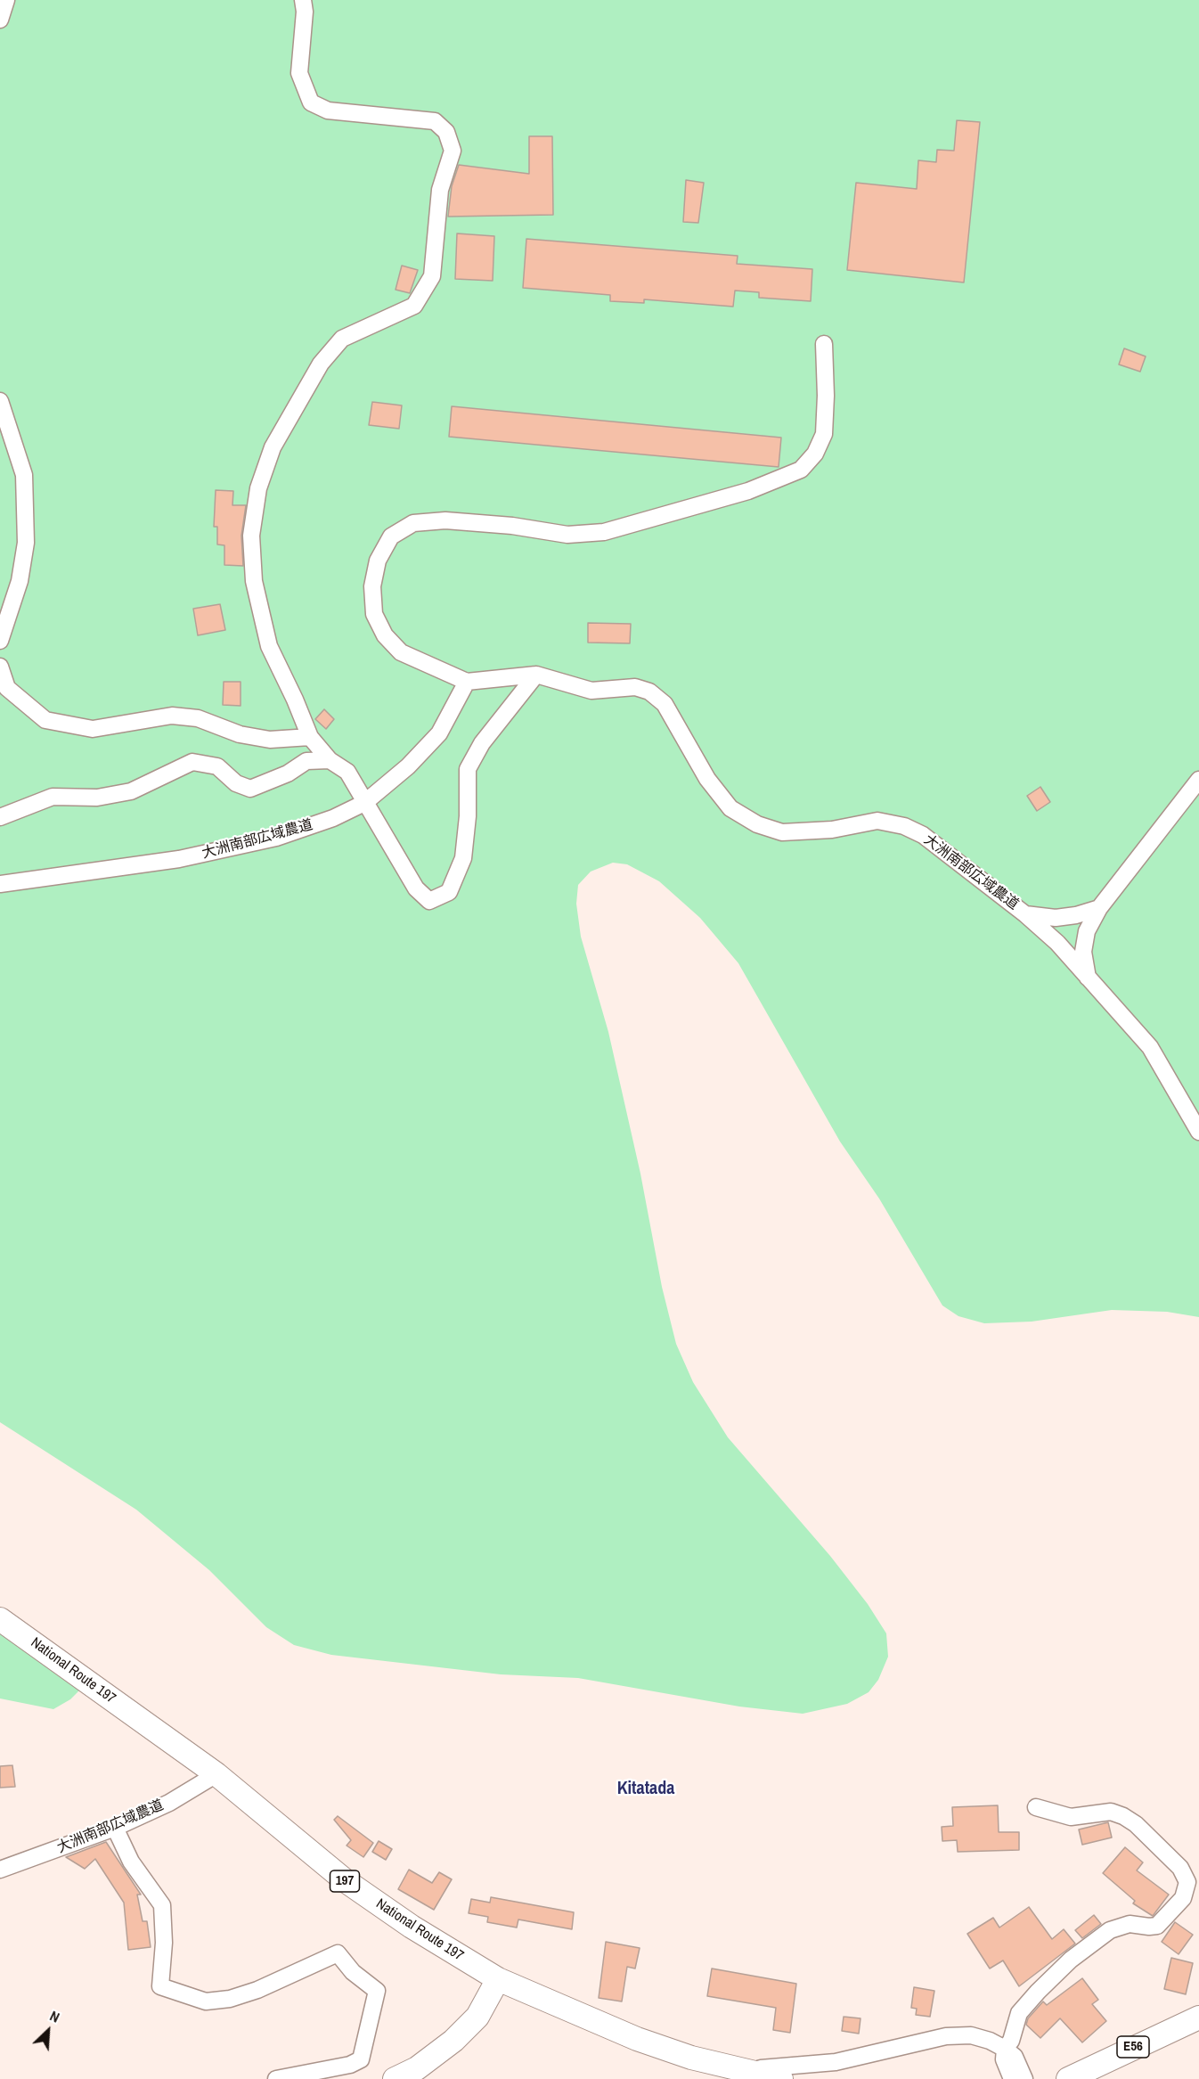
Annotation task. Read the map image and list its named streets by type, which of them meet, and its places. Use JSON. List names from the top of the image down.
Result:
{
  "streets": {
    "highway": ["National Route 197", "197", "E56"],
    "street": ["大洲南部広域農道"]
  },
  "crossings": [
    ["大洲南部広域農道", "National Route 197"]
  ],
  "districts": ["Kitatada"],
  "north": "top right"
}
